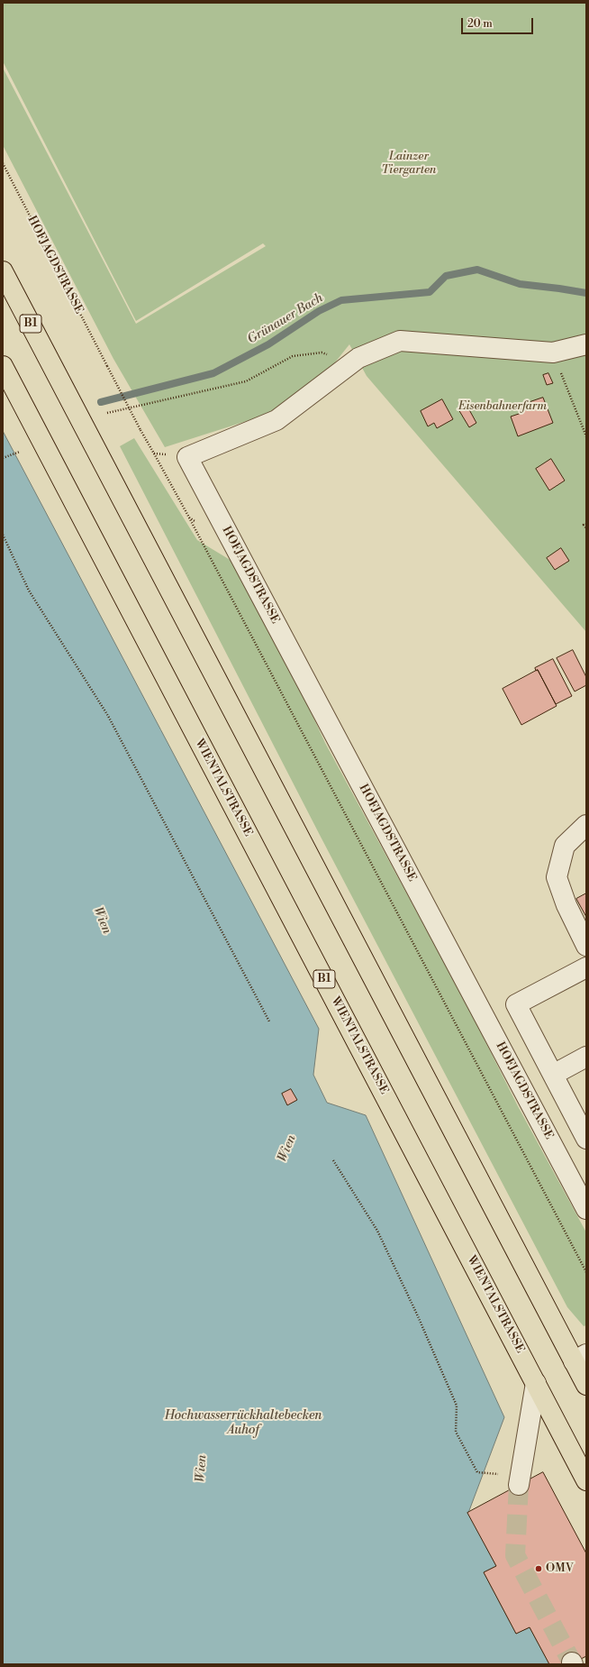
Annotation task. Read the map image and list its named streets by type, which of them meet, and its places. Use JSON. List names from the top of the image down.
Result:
{
  "streets": {
    "main road": ["B1", "WIENTALSTRASSE"],
    "street": ["HOFJAGDSTRASSE"]
  },
  "water": ["Grünauer Bach", "Wien", "Hochwasserrückhaltebecken Auhof"],
  "parks": ["Lainzer Tiergarten", "Eisenbahnerfarm"],
  "places": ["OMV"],
  "scale_bar": "20 m"
}
